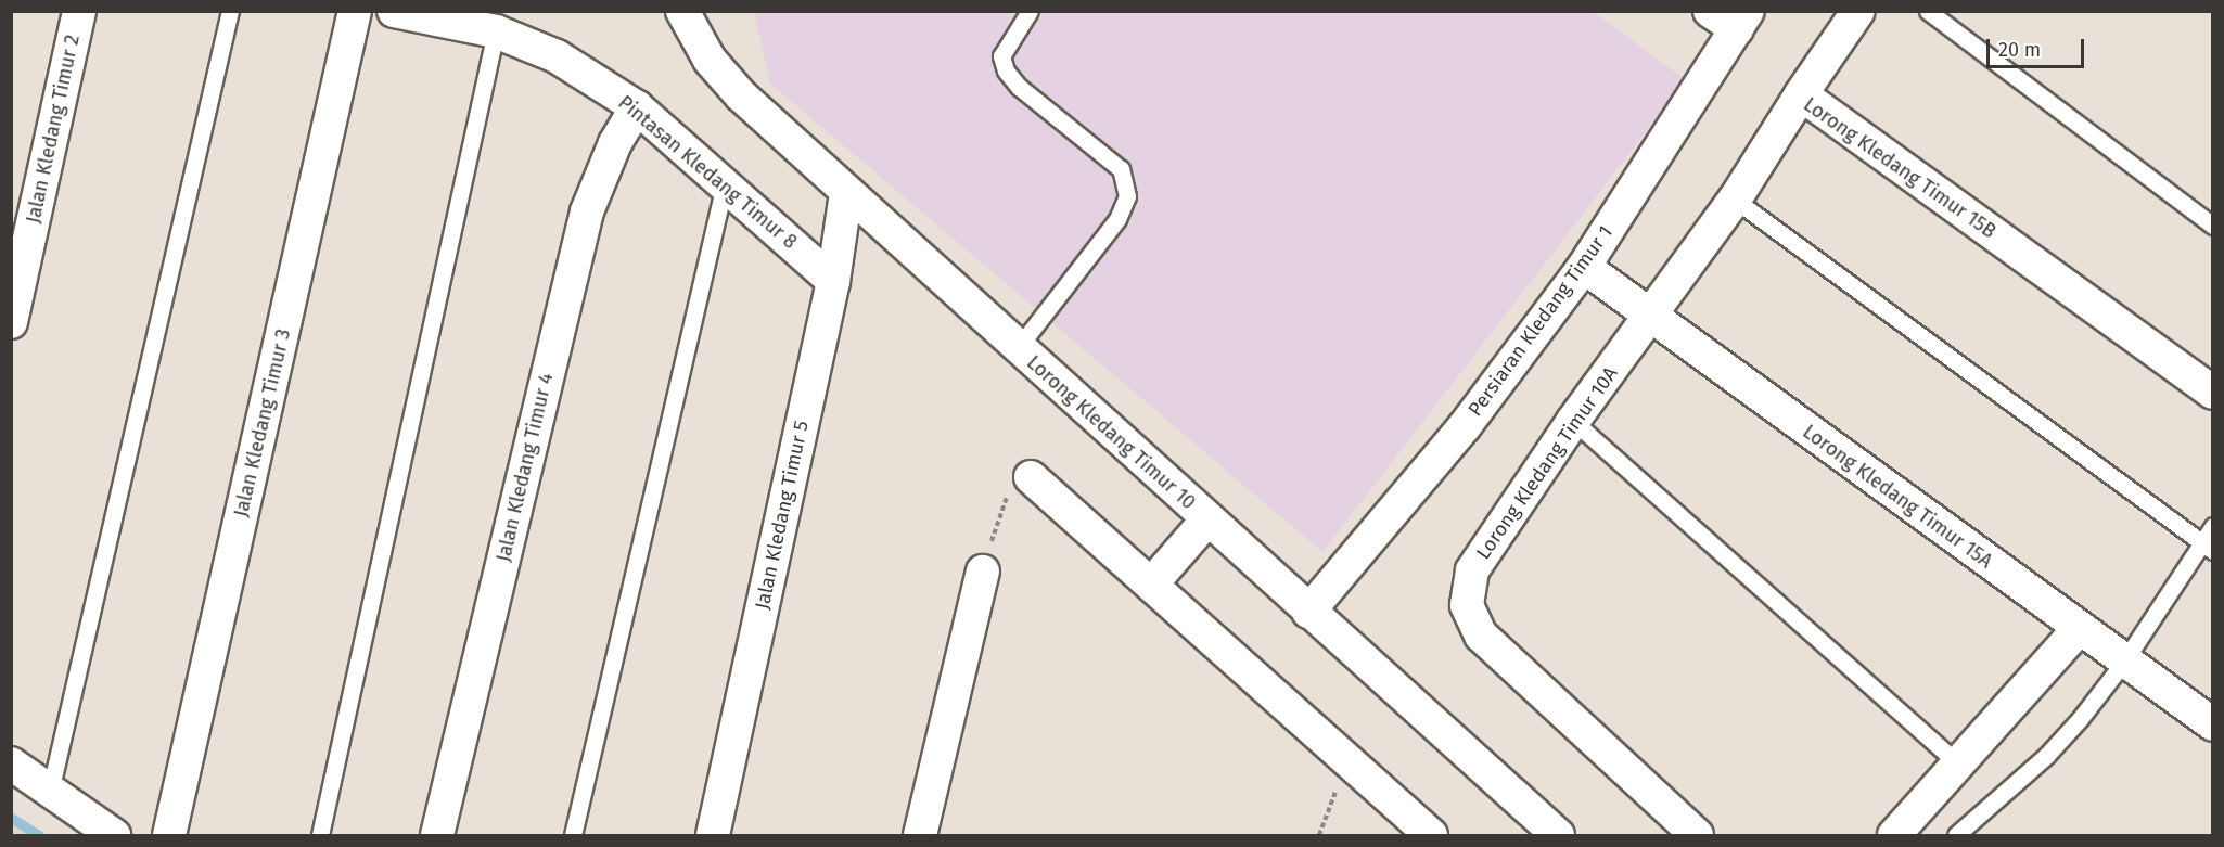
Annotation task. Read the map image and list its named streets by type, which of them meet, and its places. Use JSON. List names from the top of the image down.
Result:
{
  "streets": {
    "street": [
      "Jalan Kledang Timur 2",
      "Lorong Kledang Timur 15B",
      "Pintasan Kledang Timur 8",
      "Persiaran Kledang Timur 1",
      "Jalan Kledang Timur 3",
      "Lorong Kledang Timur 10",
      "Lorong Kledang Timur 10A",
      "Jalan Kledang Timur 4",
      "Lorong Kledang Timur 15A",
      "Jalan Kledang Timur 5"
    ]
  },
  "crossings": [
    ["Lorong Kledang Timur 15B", "Lorong Kledang Timur 10A"],
    ["Lorong Kledang Timur 15B", "Lorong Kledang Timur 15A"],
    ["Pintasan Kledang Timur 8", "Jalan Kledang Timur 4"],
    ["Pintasan Kledang Timur 8", "Jalan Kledang Timur 5"],
    ["Persiaran Kledang Timur 1", "Lorong Kledang Timur 10"],
    ["Persiaran Kledang Timur 1", "Lorong Kledang Timur 15A"],
    ["Lorong Kledang Timur 10", "Jalan Kledang Timur 5"],
    ["Lorong Kledang Timur 10A", "Lorong Kledang Timur 15A"]
  ],
  "scale_bar": "20 m"
}
